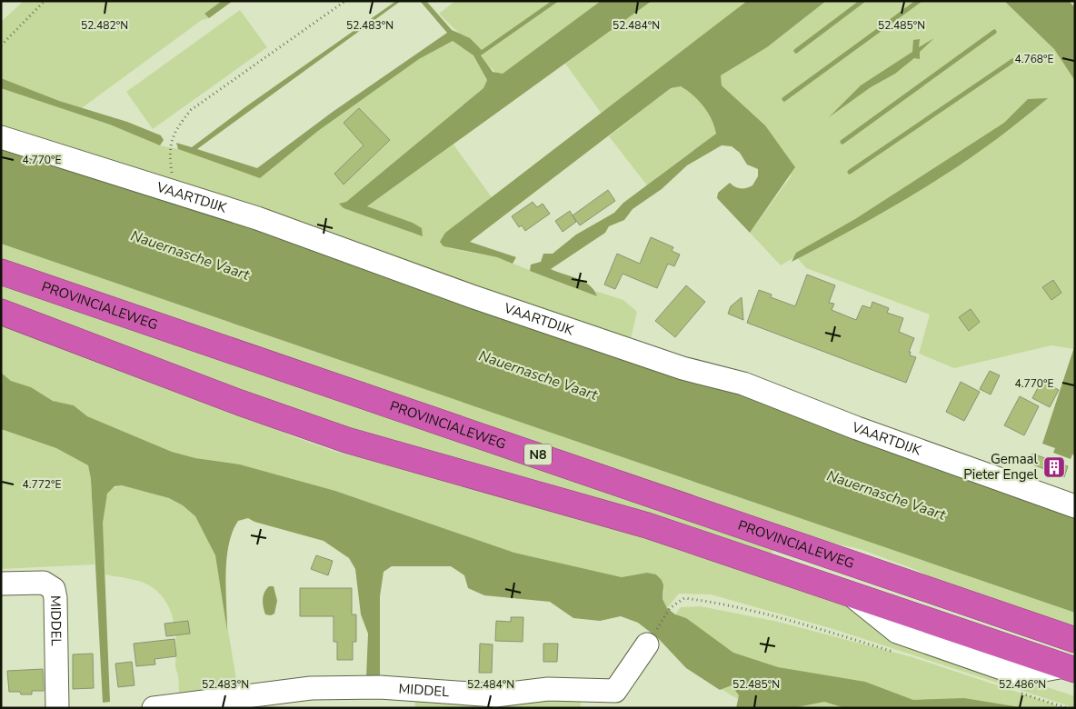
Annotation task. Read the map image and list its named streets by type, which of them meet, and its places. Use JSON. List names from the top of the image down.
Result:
{
  "streets": {
    "highway": ["PROVINCIALEWEG", "N8"],
    "street": ["VAARTDIJK", "MIDDEL"]
  },
  "water": ["Nauernasche Vaart"],
  "places": {
    "building": ["Gemaal Pieter Engel"]
  },
  "coordinates": [
    "52.482°N",
    "52.483°N",
    "52.484°N",
    "52.485°N",
    "4.768°E",
    "4.770°E",
    "4.772°E",
    "52.486°N"
  ]
}
